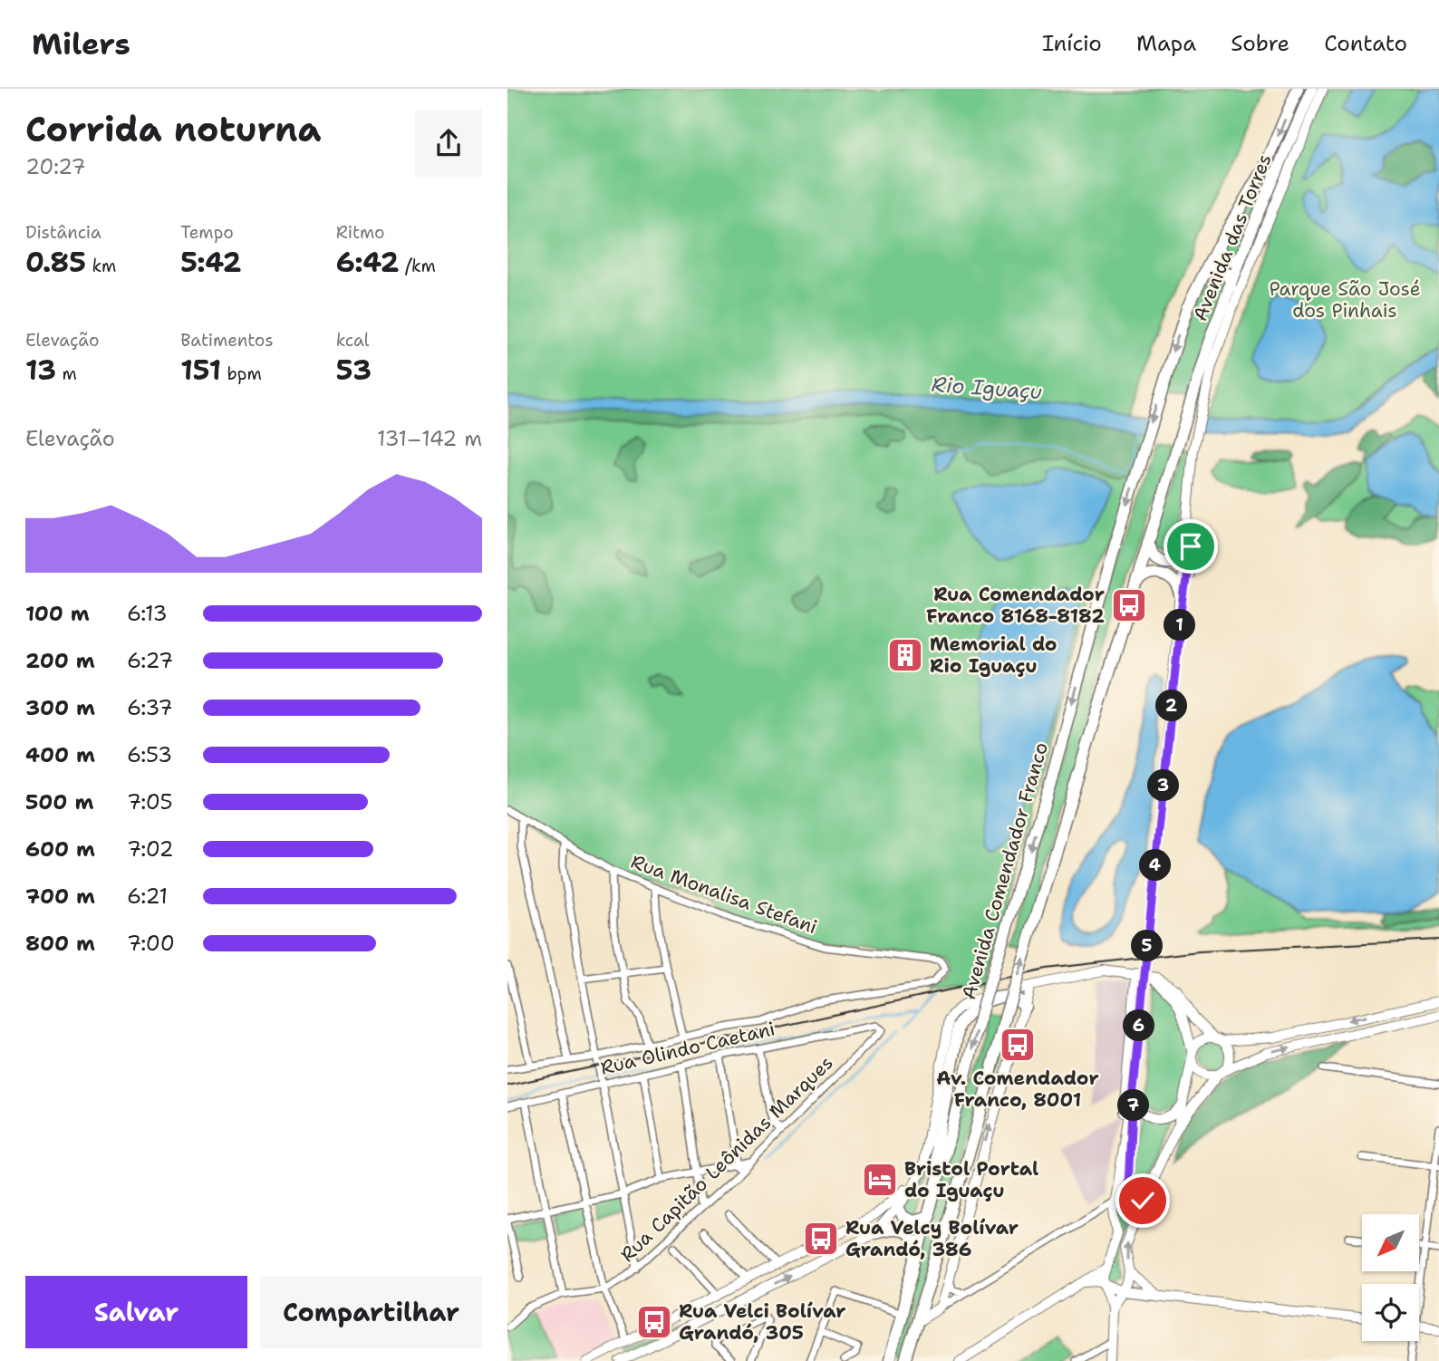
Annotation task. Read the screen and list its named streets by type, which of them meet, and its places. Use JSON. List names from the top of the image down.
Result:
{
  "streets": {
    "highway": ["Avenida das Torres", "Avenida Comendador Franco"],
    "street": ["Rua Monalisa Stefani", "Rua Olindo Caetani", "Rua Capitão Leônidas Marques"]
  },
  "crossings": [
    ["Avenida das Torres", "Avenida Comendador Franco"],
    ["Rua Olindo Caetani", "Rua Capitão Leônidas Marques"]
  ],
  "water": ["Rio Iguaçu"],
  "parks": ["Parque São José dos Pinhais"],
  "places": {
    "bus stop": [
      "Rua Comendador Franco 8168-8182",
      "Av. Comendador Franco, 8001",
      "Rua Velcy Bolívar Grandó, 386",
      "Rua Velci Bolívar Grandó, 305"
    ],
    "building": ["Memorial do Rio Iguaçu"],
    "hotel": ["Bristol Portal do Iguaçu"]
  },
  "north": "bottom left",
  "page": {
    "header": "Milers",
    "nav": [
      "Início",
      "Mapa",
      "Sobre",
      "Contato"
    ],
    "heading": ["Corrida noturna", "20:27"],
    "stats": [
      ["Distância", "0.85 km"],
      ["Tempo", "5:42"],
      ["Ritmo", "6:42 /km"],
      ["Elevação", "13 m"],
      ["Batimentos", "151 bpm"],
      ["kcal", "53"]
    ],
    "chart": ["Elevação", "131–142 m"],
    "list": [
      {
        "name": "100 m",
        "note": "6:13"
      },
      {
        "name": "200 m",
        "note": "6:27"
      },
      {
        "name": "300 m",
        "note": "6:37"
      },
      {
        "name": "400 m",
        "note": "6:53"
      },
      {
        "name": "500 m",
        "note": "7:05"
      },
      {
        "name": "600 m",
        "note": "7:02"
      },
      {
        "name": "700 m",
        "note": "6:21"
      },
      {
        "name": "800 m",
        "note": "7:00"
      }
    ],
    "pins": [
      "1",
      "2",
      "3",
      "4",
      "5",
      "6",
      "7"
    ],
    "buttons": ["Salvar", "Compartilhar"]
  }
}
